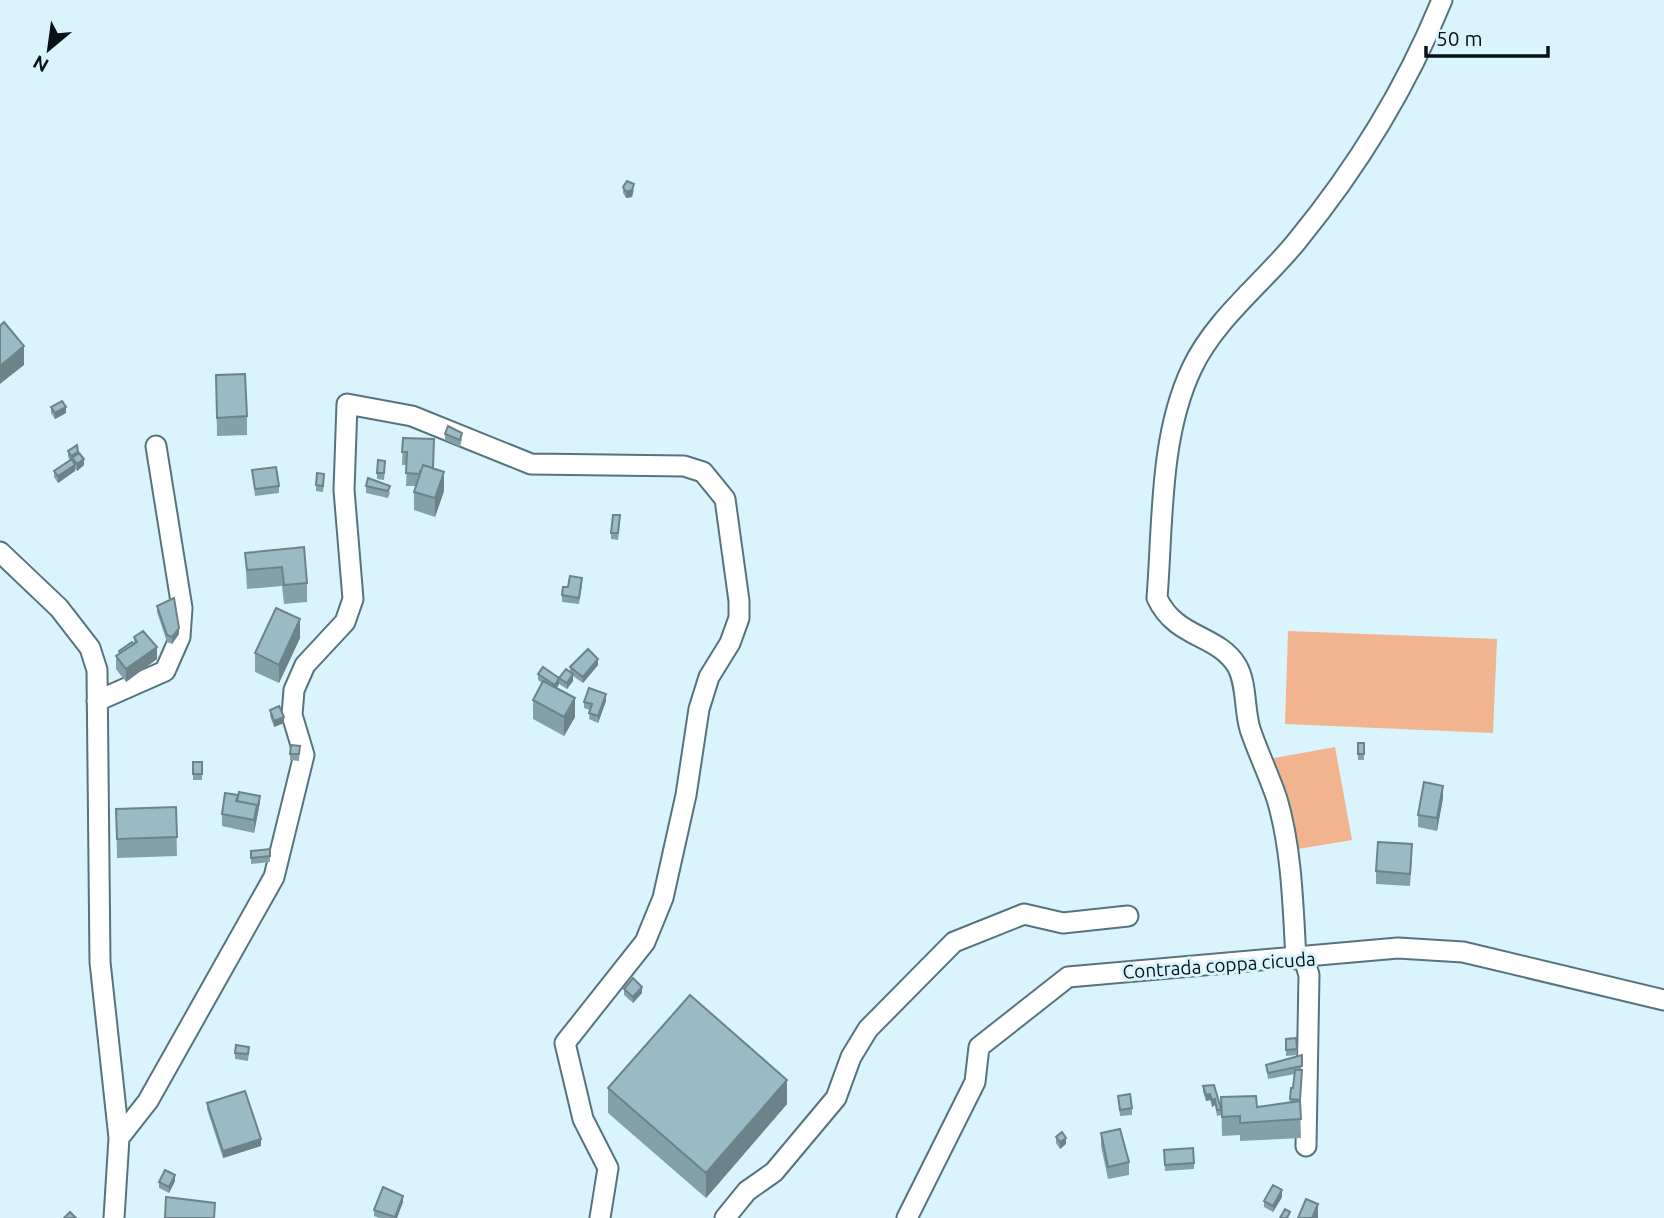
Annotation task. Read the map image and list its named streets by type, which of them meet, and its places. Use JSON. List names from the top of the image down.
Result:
{
  "streets": {
    "street": ["Contrada coppa cicuda"]
  },
  "scale_bar": "50 m",
  "north": "bottom left"
}
